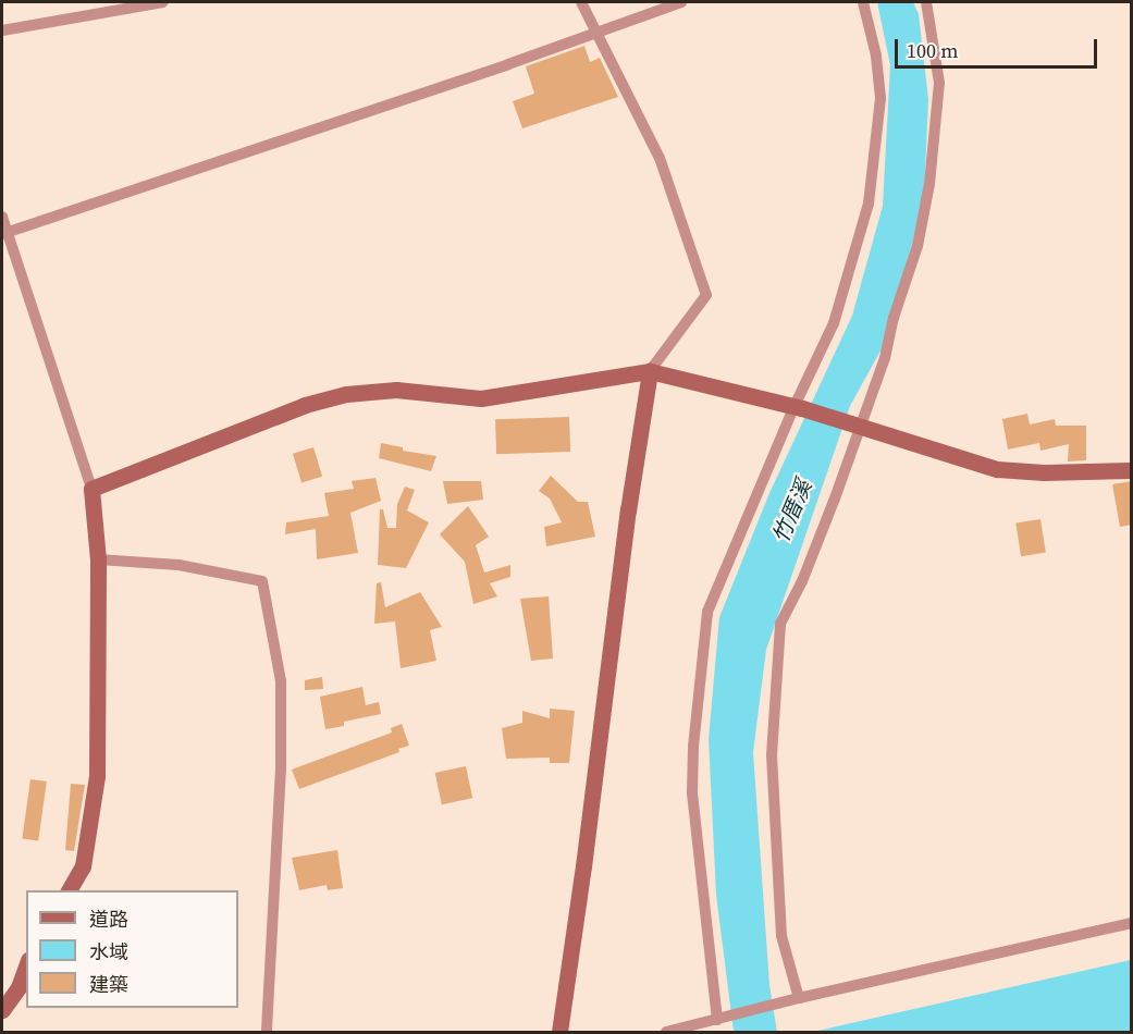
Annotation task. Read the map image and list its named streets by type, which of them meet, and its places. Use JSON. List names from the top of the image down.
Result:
{
  "water": ["竹厝溪"],
  "legend": ["道路", "水域", "建築"],
  "scale_bar": "100 m"
}
